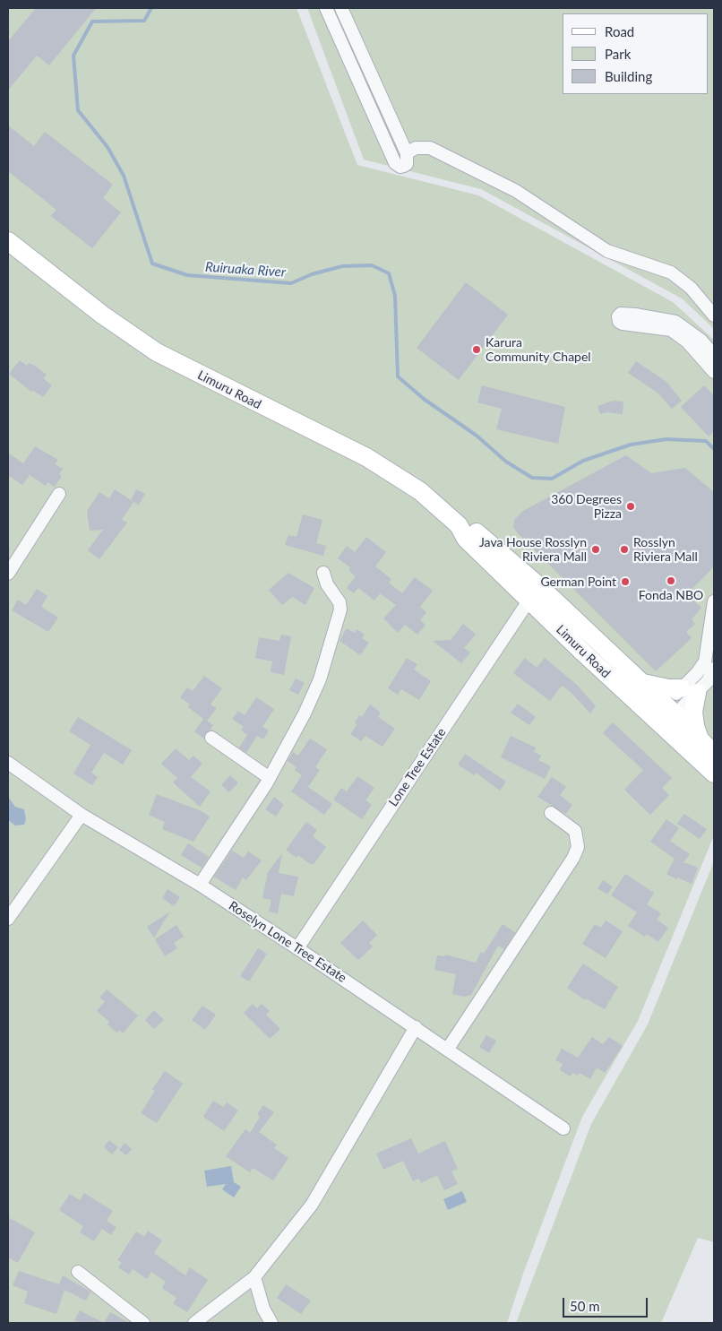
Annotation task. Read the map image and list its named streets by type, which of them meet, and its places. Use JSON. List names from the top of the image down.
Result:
{
  "streets": {
    "main road": ["Limuru Road"],
    "street": ["Lone Tree Estate", "Roselyn Lone Tree Estate"]
  },
  "crossings": [
    ["Limuru Road", "Lone Tree Estate"],
    ["Lone Tree Estate", "Roselyn Lone Tree Estate"]
  ],
  "water": ["Ruiruaka River"],
  "places": [
    "Karura Community Chapel",
    "360 Degrees Pizza",
    "Java House Rosslyn Riviera Mall",
    "Rosslyn Riviera Mall",
    "Fonda NBO",
    "German Point"
  ],
  "legend": ["Road", "Park", "Building"],
  "scale_bar": "50 m"
}
